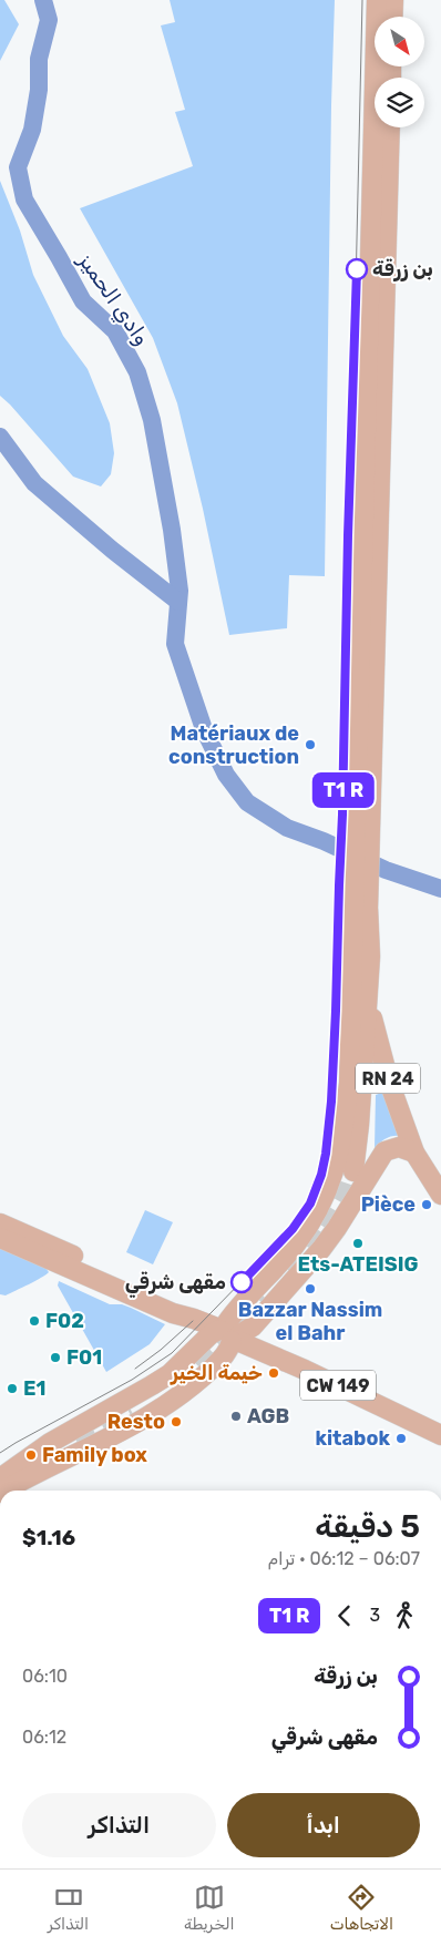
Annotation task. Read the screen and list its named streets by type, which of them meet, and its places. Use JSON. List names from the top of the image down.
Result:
{
  "streets": {
    "main road": ["RN 24", "CW 149"]
  },
  "water": ["وادي الحميز"],
  "places": [
    "بن زرقة",
    "Matériaux de construction",
    "Pièce",
    "Ets-ATEISIG",
    "مقهى شرقي",
    "Bazzar Nassim el Bahr",
    "F02",
    "F01",
    "خيمة الخير",
    "E1",
    "AGB",
    "Resto",
    "kitabok",
    "Family box"
  ],
  "north": "bottom right",
  "page": {
    "on_map": "T1 R",
    "heading": ["5 دقيقة", "06:07 – 06:12 · ترام", "$1.16"],
    "legs": ["3", "T1 R"],
    "list": [
      {
        "name": "بن زرقة",
        "value": "06:10"
      },
      {
        "name": "مقهى شرقي",
        "value": "06:12"
      }
    ],
    "buttons": ["ابدأ", "التذاكر"],
    "tabs": ["الاتجاهات", "الخريطة", "التذاكر"]
  }
}
